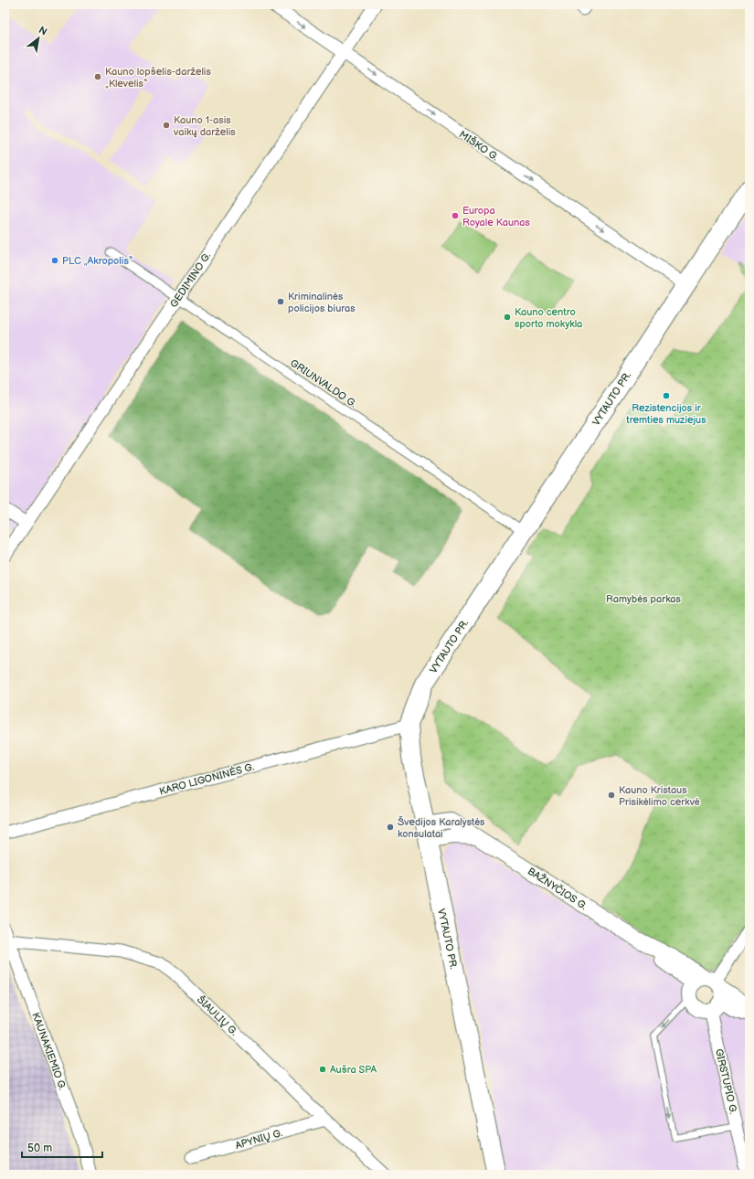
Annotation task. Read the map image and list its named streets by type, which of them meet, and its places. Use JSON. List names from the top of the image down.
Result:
{
  "streets": {
    "main road": ["VYTAUTO PR."],
    "street": [
      "MIŠKO G.",
      "GEDIMINO G.",
      "GRIUNVALDO G.",
      "KARO LIGONINĖS G.",
      "BAŽNYČIOS G.",
      "ŠIAULIŲ G.",
      "KAUNAKIEMIO G.",
      "GIRSTUPIO G.",
      "APYNIŲ G."
    ]
  },
  "crossings": [
    ["MIŠKO G.", "GEDIMINO G."],
    ["MIŠKO G.", "VYTAUTO PR."],
    ["GEDIMINO G.", "GRIUNVALDO G."],
    ["GRIUNVALDO G.", "VYTAUTO PR."],
    ["VYTAUTO PR.", "KARO LIGONINĖS G."],
    ["VYTAUTO PR.", "BAŽNYČIOS G."],
    ["BAŽNYČIOS G.", "GIRSTUPIO G."],
    ["ŠIAULIŲ G.", "KAUNAKIEMIO G."],
    ["ŠIAULIŲ G.", "APYNIŲ G."]
  ],
  "one_way": ["MIŠKO G."],
  "parks": ["Ramybės parkas"],
  "places": [
    "Kauno lopšelis-darželis „Klevelis“",
    "Kauno 1-asis vaikų darželis",
    "Europa Royale Kaunas",
    "PLC „Akropolis“",
    "Kriminalinės policijos biuras",
    "Kauno centro sporto mokykla",
    "Rezistencijos ir tremties muziejus",
    "Kauno Kristaus Prisikėlimo cerkvė",
    "Švedijos Karalystės konsulatai",
    "Aušra SPA"
  ],
  "scale_bar": "50 m",
  "north": "top right"
}
